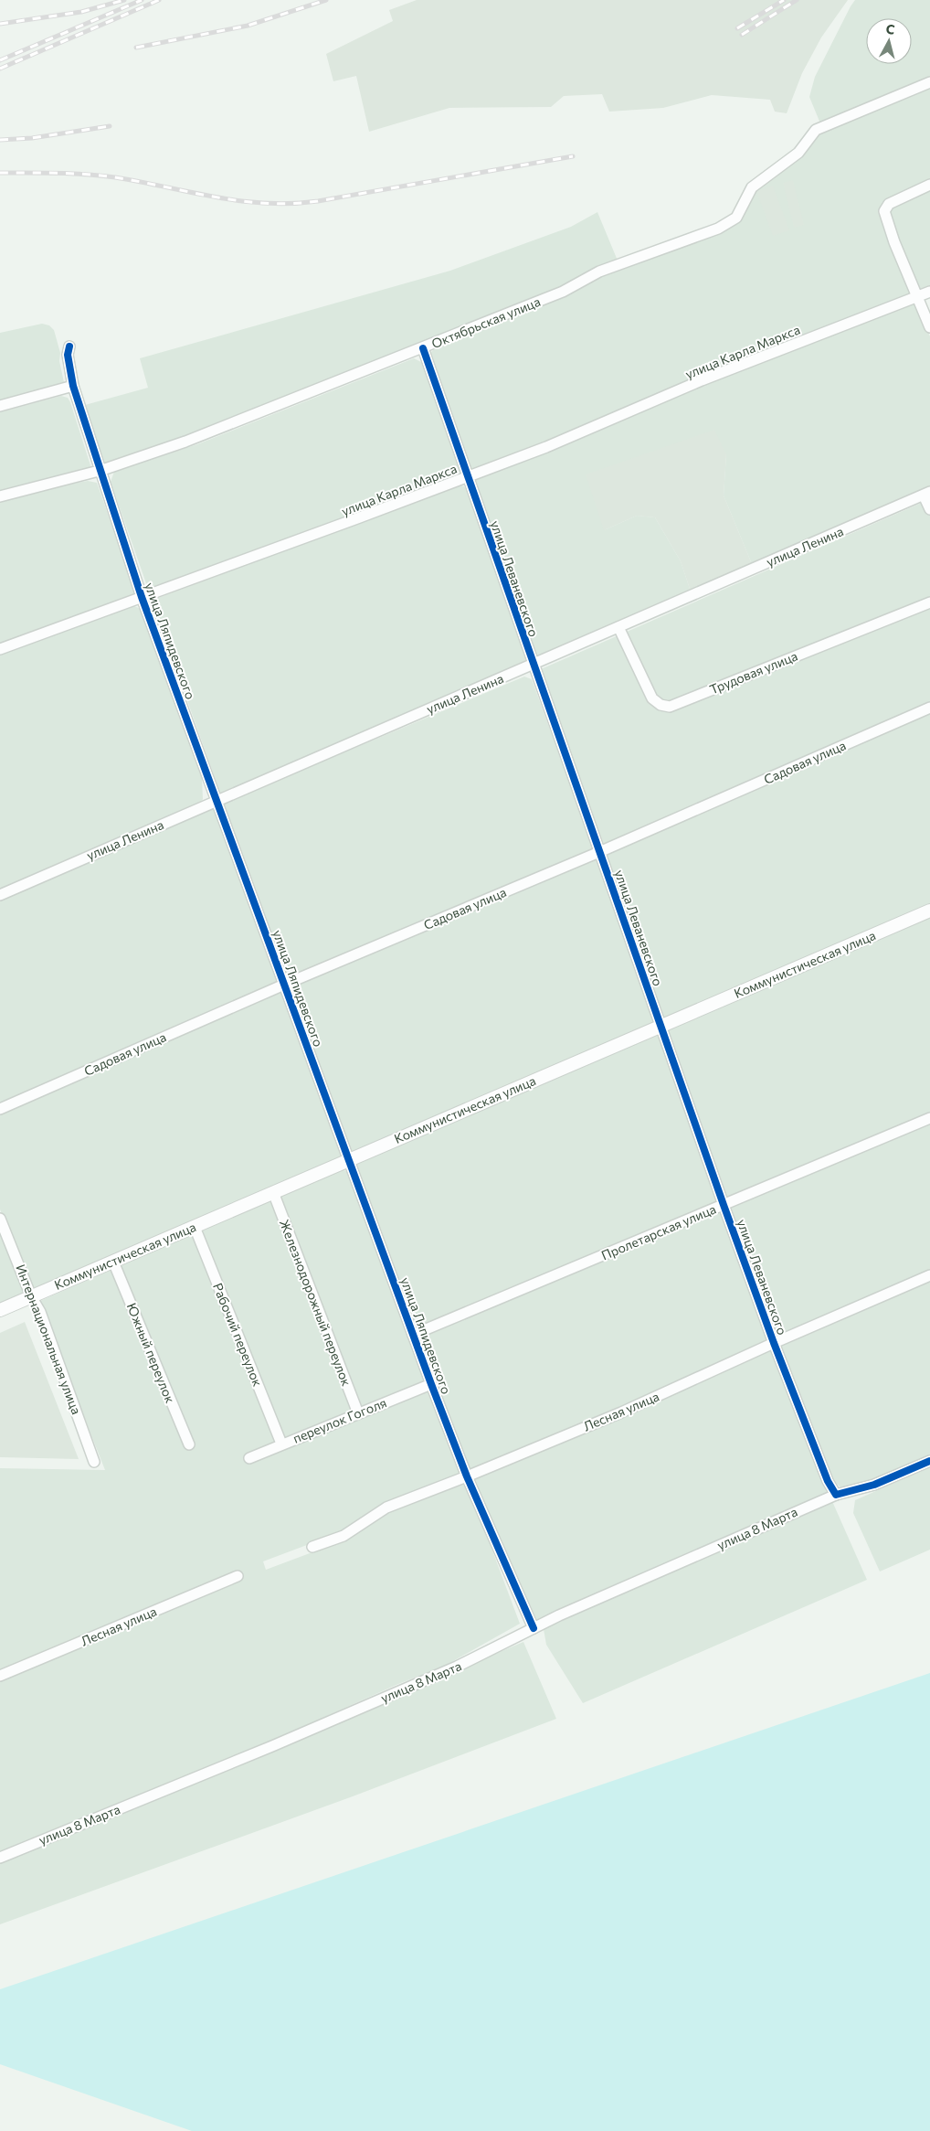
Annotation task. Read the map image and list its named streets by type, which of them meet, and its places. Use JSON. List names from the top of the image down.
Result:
{
  "streets": {
    "street": [
      "Октябрьская улица",
      "улица Карла Маркса",
      "улица Ленина",
      "улица Леваневского",
      "улица Ляпидевского",
      "Трудовая улица",
      "Садовая улица",
      "Коммунистическая улица",
      "Пролетарская улица",
      "Железнодорожный переулок",
      "Рабочий переулок",
      "Интернациональная улица",
      "Южный переулок",
      "Лесная улица",
      "переулок Гоголя",
      "улица 8 Марта"
    ]
  },
  "crossings": [
    ["Октябрьская улица", "улица Леваневского"],
    ["Октябрьская улица", "улица Ляпидевского"],
    ["улица Карла Маркса", "улица Леваневского"],
    ["улица Карла Маркса", "улица Ляпидевского"],
    ["улица Ленина", "улица Леваневского"],
    ["улица Ленина", "улица Ляпидевского"],
    ["улица Ленина", "Трудовая улица"],
    ["улица Леваневского", "Садовая улица"],
    ["улица Леваневского", "Коммунистическая улица"],
    ["улица Леваневского", "Пролетарская улица"],
    ["улица Леваневского", "Лесная улица"],
    ["улица Леваневского", "улица 8 Марта"],
    ["улица Ляпидевского", "Садовая улица"],
    ["улица Ляпидевского", "Коммунистическая улица"],
    ["улица Ляпидевского", "Пролетарская улица"],
    ["улица Ляпидевского", "Лесная улица"],
    ["улица Ляпидевского", "переулок Гоголя"],
    ["улица Ляпидевского", "улица 8 Марта"],
    ["Коммунистическая улица", "Железнодорожный переулок"],
    ["Коммунистическая улица", "Рабочий переулок"],
    ["Коммунистическая улица", "Интернациональная улица"],
    ["Коммунистическая улица", "Южный переулок"],
    ["Железнодорожный переулок", "переулок Гоголя"],
    ["Рабочий переулок", "переулок Гоголя"]
  ],
  "north": "top"
}
